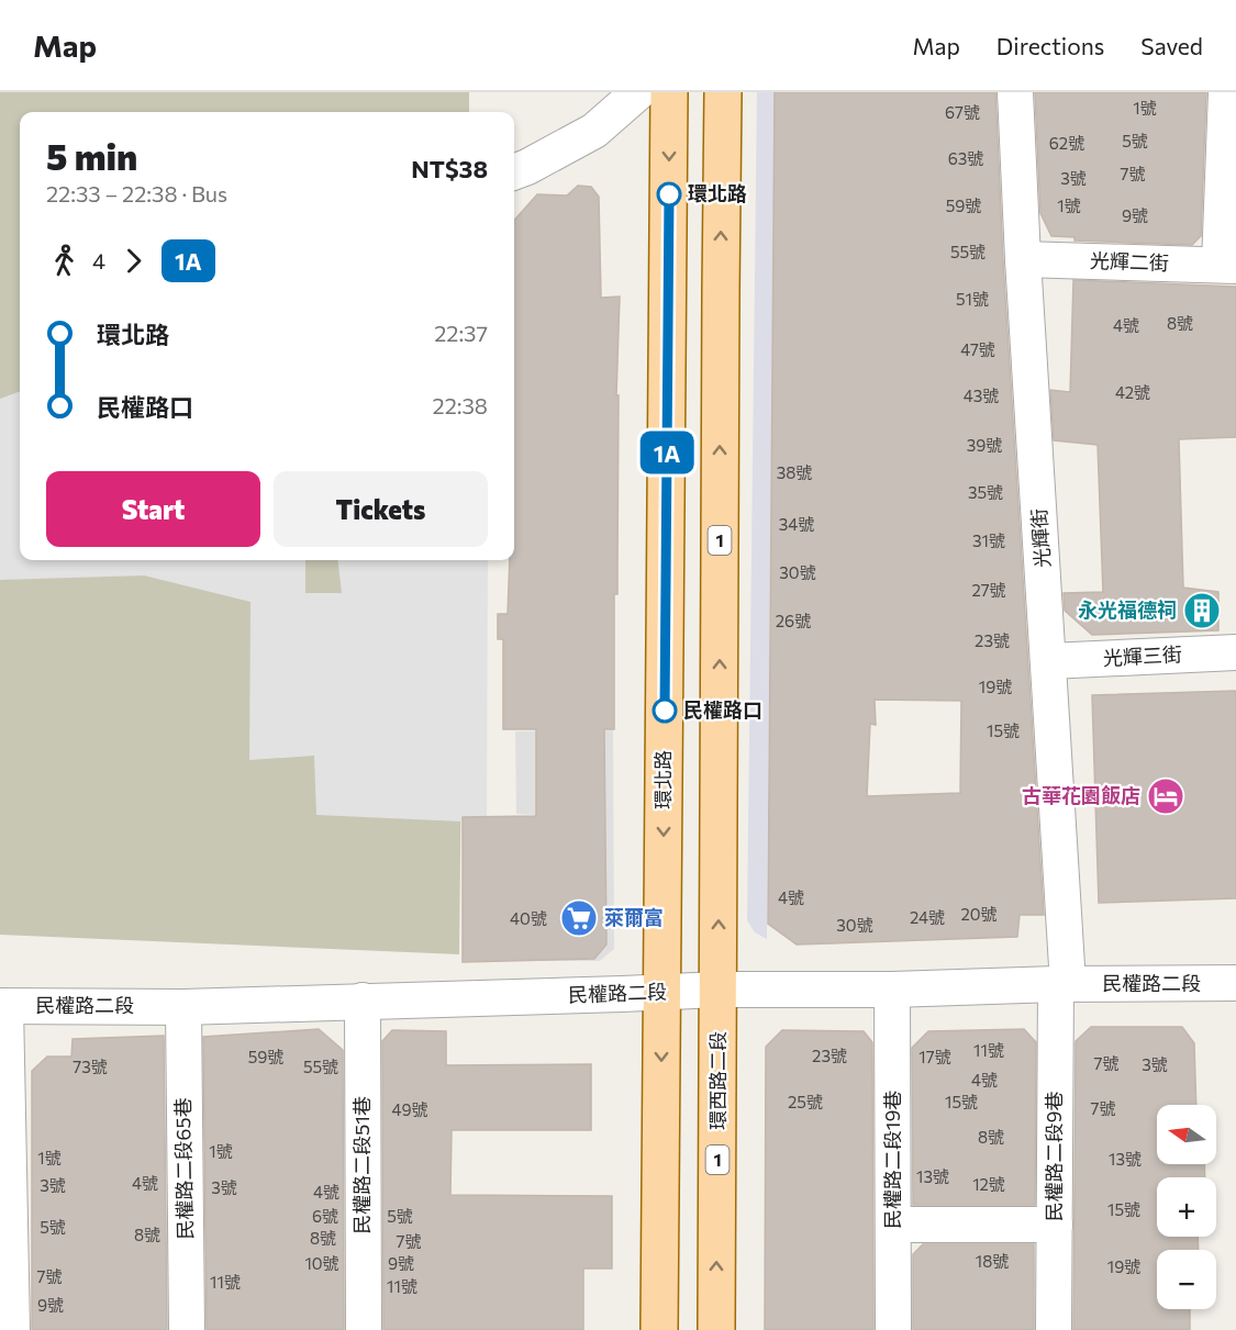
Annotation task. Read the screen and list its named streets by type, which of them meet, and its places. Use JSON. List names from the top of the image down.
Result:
{
  "streets": {
    "main road": ["1", "環北路", "環西路二段"],
    "street": [
      "光輝二街",
      "光輝街",
      "光輝三街",
      "民權路二段",
      "民權路二段9巷",
      "民權路二段19巷",
      "民權路二段51巷",
      "民權路二段65巷"
    ]
  },
  "crossings": [
    ["光輝二街", "光輝街"],
    ["光輝街", "光輝三街"],
    ["光輝街", "民權路二段"],
    ["光輝街", "民權路二段9巷"],
    ["1", "民權路二段"],
    ["1", "環西路二段"],
    ["環北路", "民權路二段"],
    ["民權路二段", "環西路二段"],
    ["民權路二段", "民權路二段9巷"],
    ["民權路二段", "民權路二段19巷"],
    ["民權路二段", "民權路二段51巷"],
    ["民權路二段", "民權路二段65巷"]
  ],
  "places": {
    "other": ["環北路", "民權路口"],
    "building": ["永光福德祠"],
    "hotel": ["古華花園飯店"],
    "supermarket": ["萊爾富"]
  },
  "lines": ["bus line 1A"],
  "house_numbers": [
    "1號",
    "67號",
    "5號",
    "62號",
    "63號",
    "7號",
    "3號",
    "59號",
    "1號",
    "9號",
    "55號",
    "51號",
    "8號",
    "4號",
    "47號",
    "42號",
    "43號",
    "39號",
    "38號",
    "35號",
    "34號",
    "31號",
    "30號",
    "27號",
    "26號",
    "23號",
    "19號",
    "15號",
    "4號",
    "20號",
    "24號",
    "40號",
    "30號",
    "11號",
    "23號",
    "59號",
    "17號",
    "7號",
    "3號",
    "73號",
    "55號",
    "4號",
    "25號",
    "15號",
    "7號",
    "49號",
    "8號",
    "1號",
    "1號",
    "13號",
    "13號",
    "4號",
    "12號",
    "3號",
    "3號",
    "4號",
    "15號",
    "6號",
    "5號",
    "5號",
    "8號",
    "8號",
    "7號",
    "18號",
    "10號",
    "9號",
    "19號",
    "7號",
    "11號",
    "11號",
    "9號"
  ],
  "north": "left",
  "page": {
    "header": "Map",
    "nav": ["Map", "Directions", "Saved"],
    "on_map": "1A",
    "heading": ["5 min", "22:33 – 22:38 · Bus", "NT$38"],
    "legs": ["4", "1A"],
    "list": [
      {
        "name": "環北路",
        "value": "22:37"
      },
      {
        "name": "民權路口",
        "value": "22:38"
      }
    ],
    "buttons": ["Start", "Tickets"],
    "map_buttons": ["+", "−"]
  }
}
